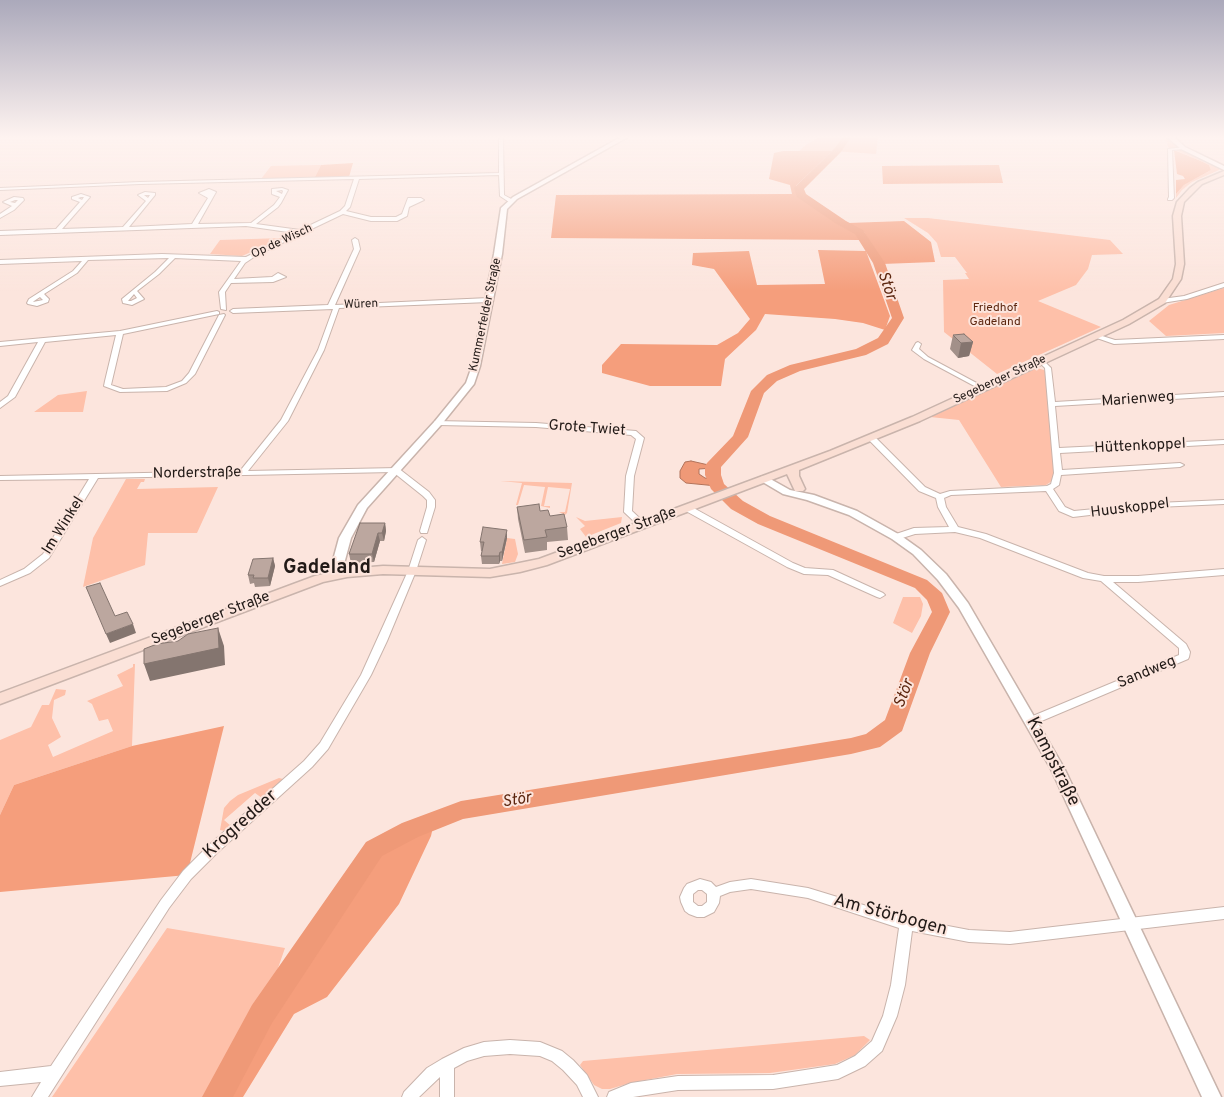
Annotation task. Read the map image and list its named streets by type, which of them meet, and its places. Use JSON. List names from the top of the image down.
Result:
{
  "streets": {
    "main road": ["Segeberger Straße"],
    "street": [
      "Op de Wisch",
      "Würen",
      "Kummerfelder Straße",
      "Marienweg",
      "Grote Twiet",
      "Hüttenkoppel",
      "Norderstraße",
      "Huuskoppel",
      "Im Winkel",
      "Sandweg",
      "Kampstraße",
      "Krogredder",
      "Am Störbogen"
    ]
  },
  "crossings": [
    ["Op de Wisch", "Würen"],
    ["Würen", "Kummerfelder Straße"],
    ["Kummerfelder Straße", "Segeberger Straße"],
    ["Kummerfelder Straße", "Grote Twiet"],
    ["Kummerfelder Straße", "Norderstraße"],
    ["Kummerfelder Straße", "Krogredder"],
    ["Segeberger Straße", "Grote Twiet"],
    ["Segeberger Straße", "Kampstraße"],
    ["Segeberger Straße", "Krogredder"],
    ["Norderstraße", "Im Winkel"],
    ["Norderstraße", "Krogredder"],
    ["Sandweg", "Kampstraße"],
    ["Kampstraße", "Am Störbogen"]
  ],
  "districts": ["Gadeland"],
  "water": ["Stör"],
  "parks": ["Friedhof Gadeland"]
}
